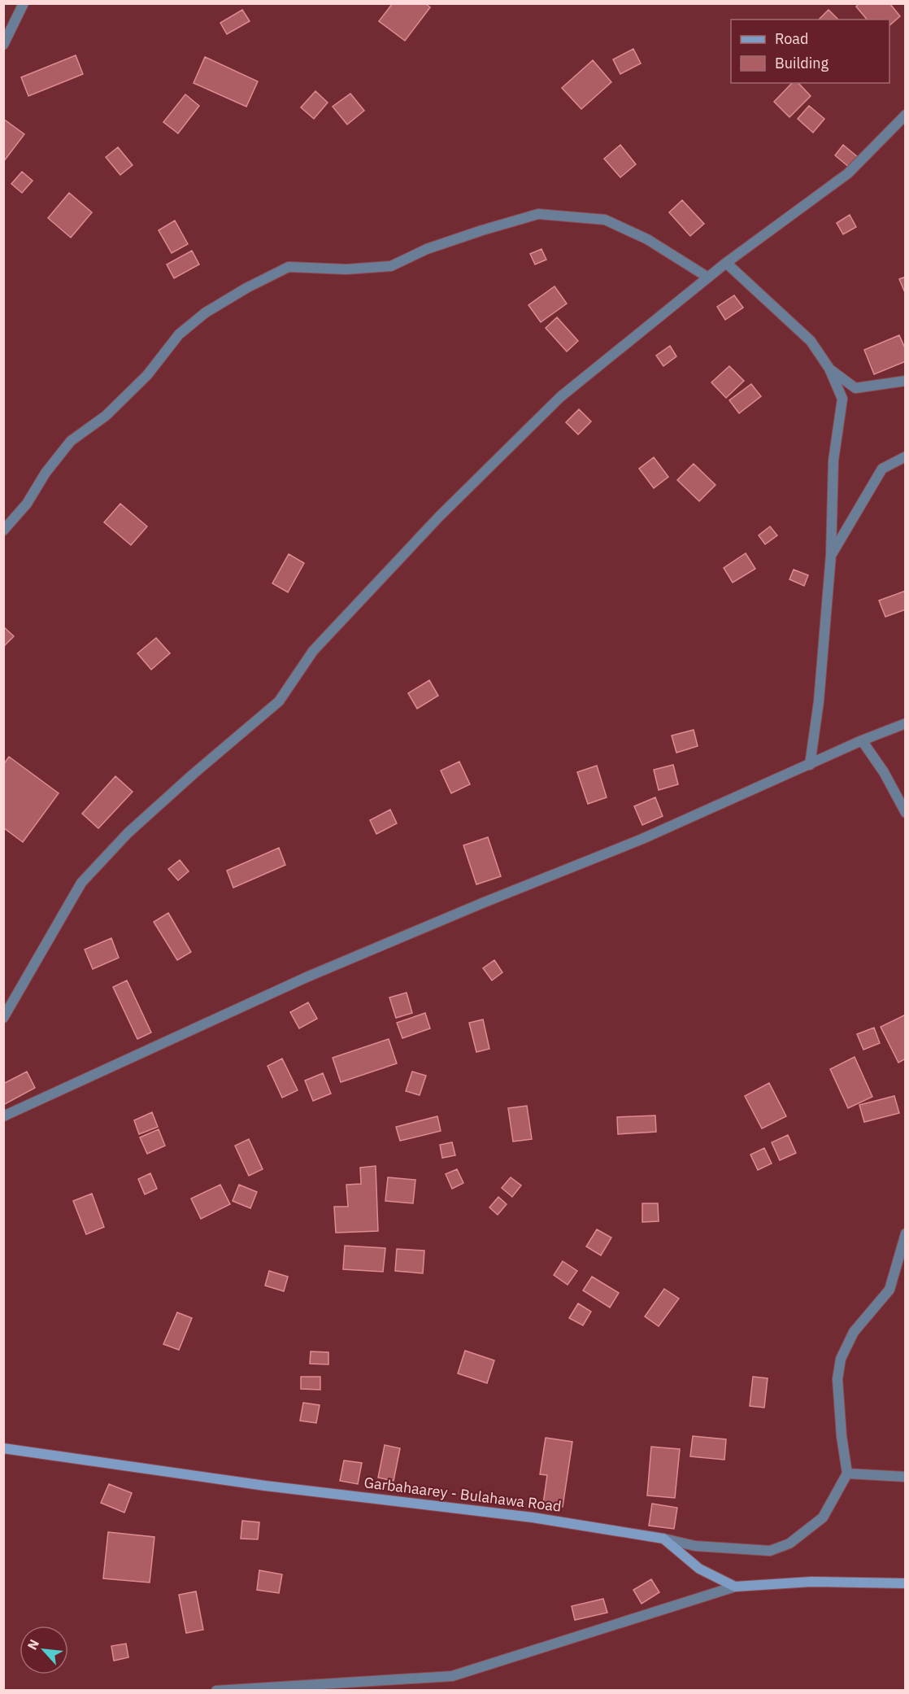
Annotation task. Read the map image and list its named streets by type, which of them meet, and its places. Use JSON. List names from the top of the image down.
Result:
{
  "streets": {
    "main road": ["Garbahaarey - Bulahawa Road"]
  },
  "legend": ["Road", "Building"],
  "north": "top left"
}
